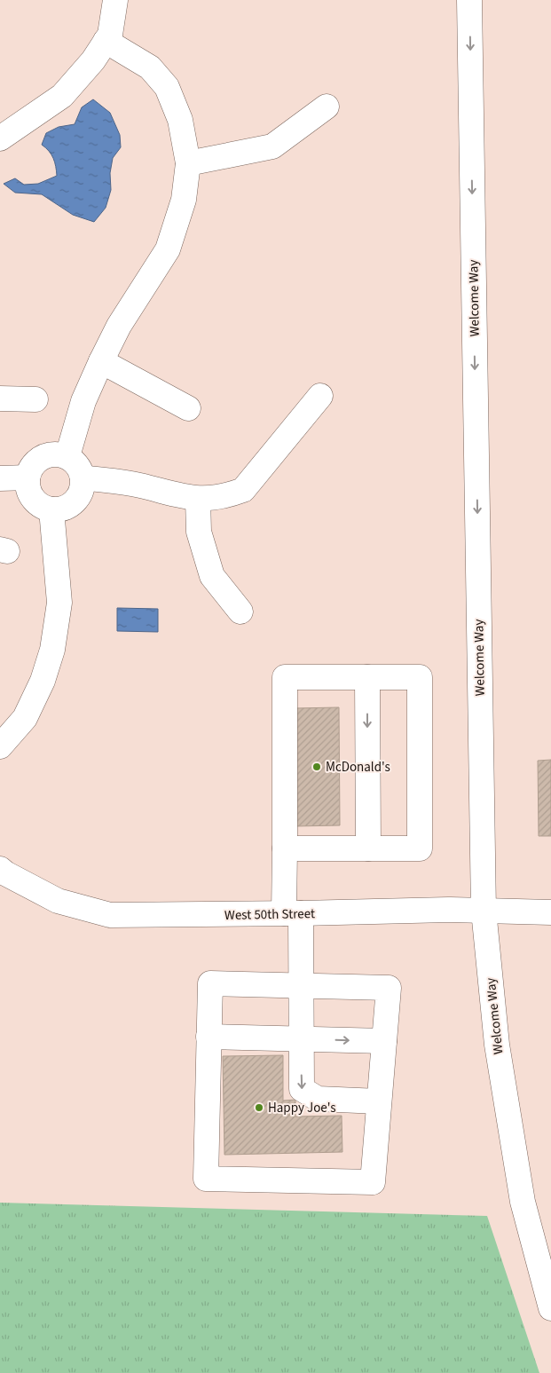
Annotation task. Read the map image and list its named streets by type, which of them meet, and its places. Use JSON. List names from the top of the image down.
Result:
{
  "streets": {
    "main road": ["Welcome Way", "West 50th Street"]
  },
  "crossings": [
    ["Welcome Way", "West 50th Street"]
  ],
  "one_way": ["Welcome Way"],
  "places": ["McDonald's", "Happy Joe's"]
}
